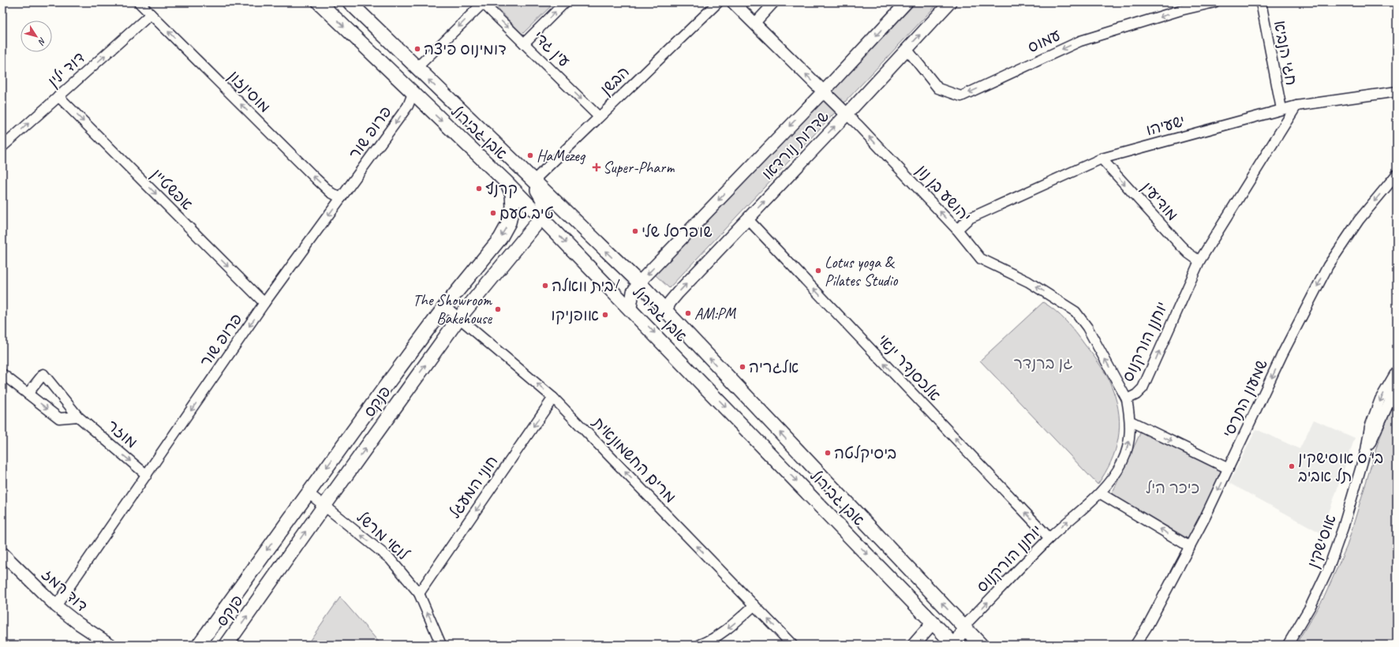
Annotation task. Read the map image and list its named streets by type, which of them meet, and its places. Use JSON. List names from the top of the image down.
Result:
{
  "streets": {
    "main road": ["אבן גבירול", "פנקס"],
    "street": [
      "עמוס",
      "עין גדי",
      "חגי הנביא",
      "דוד ילין",
      "הבשן",
      "מוסינזון",
      "ישעיהו",
      "פרופ שור",
      "שדרות נורדאו",
      "אפשטיין",
      "יהושע בן נון",
      "מודיעין",
      "יוחנן הורקנוס",
      "אלכסנדר ינאי",
      "שמעון התרסי",
      "מוזר",
      "מרים החשמונאית",
      "חוני המעגל",
      "לואי מרשל",
      "אוסישקין",
      "דוד רמז"
    ]
  },
  "crossings": [
    ["עמוס", "שדרות נורדאו"],
    ["עין גדי", "הבשן"],
    ["חגי הנביא", "ישעיהו"],
    ["דוד ילין", "מוסינזון"],
    ["דוד ילין", "אפשטיין"],
    ["הבשן", "אבן גבירול"],
    ["הבשן", "פנקס"],
    ["מוסינזון", "פרופ שור"],
    ["ישעיהו", "יהושע בן נון"],
    ["ישעיהו", "מודיעין"],
    ["ישעיהו", "יוחנן הורקנוס"],
    ["פרופ שור", "אבן גבירול"],
    ["פרופ שור", "אפשטיין"],
    ["פרופ שור", "מוזר"],
    ["פרופ שור", "דוד רמז"],
    ["אבן גבירול", "שדרות נורדאו"],
    ["אבן גבירול", "יוחנן הורקנוס"],
    ["אבן גבירול", "פנקס"],
    ["שדרות נורדאו", "יהושע בן נון"],
    ["שדרות נורדאו", "אלכסנדר ינאי"],
    ["יהושע בן נון", "יוחנן הורקנוס"],
    ["מודיעין", "יוחנן הורקנוס"],
    ["יוחנן הורקנוס", "אלכסנדר ינאי"],
    ["פנקס", "מרים החשמונאית"],
    ["פנקס", "לואי מרשל"],
    ["מרים החשמונאית", "חוני המעגל"],
    ["חוני המעגל", "לואי מרשל"]
  ],
  "one_way": [
    "עמוס",
    "עין גדי",
    "דוד ילין",
    "מוסינזון",
    "פרופ שור",
    "אפשטיין",
    "יהושע בן נון",
    "מודיעין",
    "יוחנן הורקנוס",
    "אלכסנדר ינאי",
    "שמעון התרסי",
    "מוזר",
    "מרים החשמונאית",
    "חוני המעגל",
    "לואי מרשל"
  ],
  "parks": ["גן ברנדר", "כיכר היל"],
  "places": {
    "other": [
      "דומינוס פיצה",
      "HaMezeg",
      "קרנף",
      "טיב טעם",
      "שופרסל שלי",
      "Lotus yoga & Pilates Studio",
      "בית וואלה!",
      "The Showroom Bakehouse",
      "AM:PM",
      "אופניקו",
      "אלגריה",
      "ביסיקלטה",
      "בי\"ס אוסישקין תל אביב"
    ],
    "health": ["Super-Pharm"]
  },
  "north": "bottom right"
}
